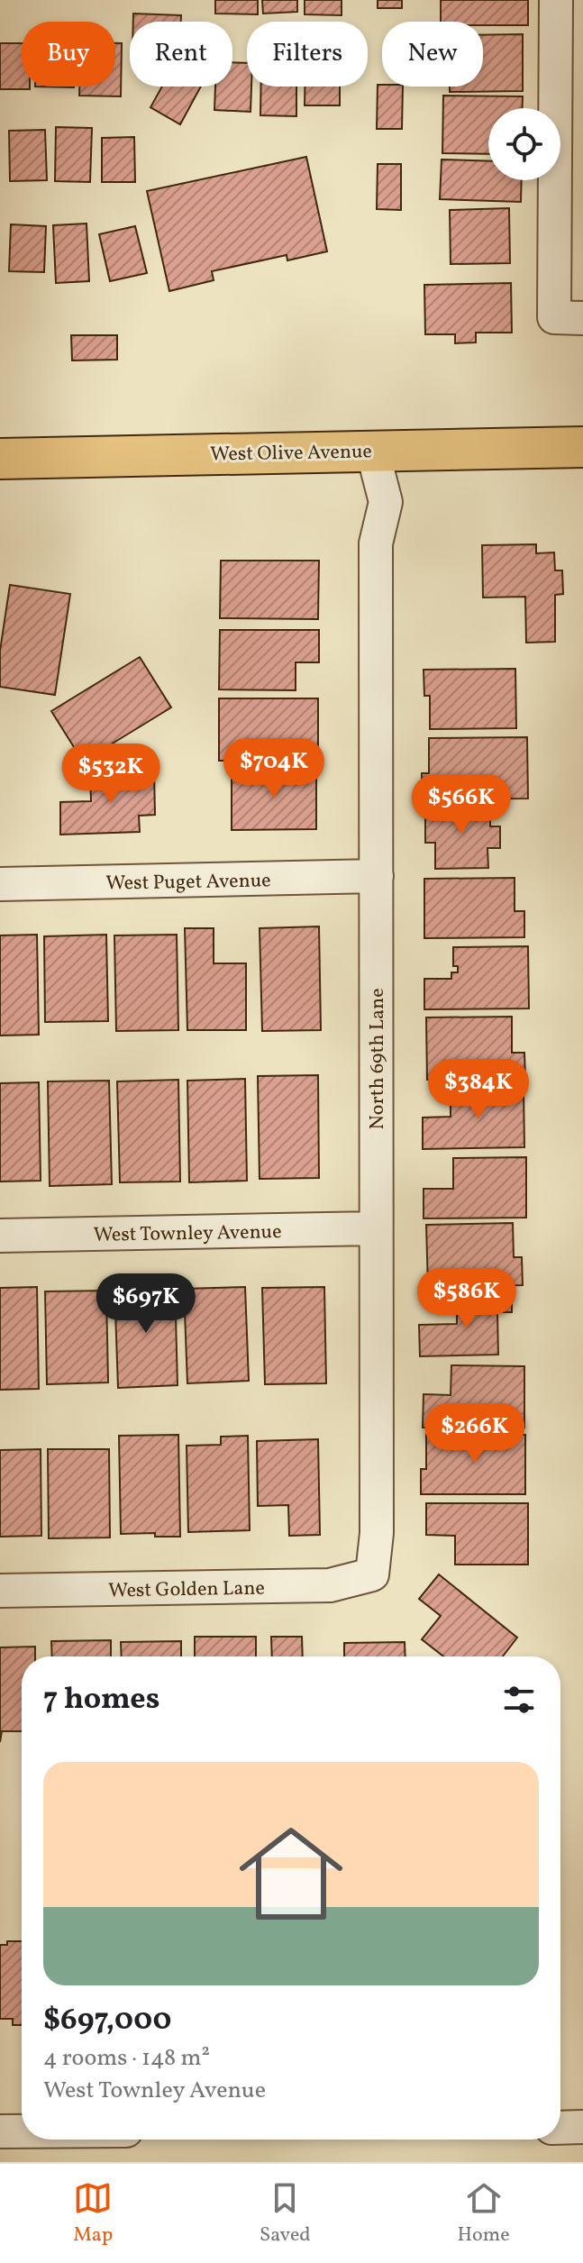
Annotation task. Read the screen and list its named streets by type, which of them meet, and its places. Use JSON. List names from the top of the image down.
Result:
{
  "streets": {
    "main road": ["West Olive Avenue"],
    "street": [
      "West Puget Avenue",
      "North 69th Lane",
      "West Townley Avenue",
      "West Golden Lane"
    ]
  },
  "crossings": [
    ["West Olive Avenue", "North 69th Lane"],
    ["West Puget Avenue", "North 69th Lane"],
    ["North 69th Lane", "West Townley Avenue"],
    ["North 69th Lane", "West Golden Lane"]
  ],
  "page": {
    "chip": [
      "Buy",
      "Rent",
      "Filters",
      "New"
    ],
    "price": [
      "$704K",
      "$532K",
      "$566K",
      "$384K",
      "$586K",
      "$697K",
      "$266K"
    ],
    "heading": "7 homes",
    "list": [
      {
        "name": "$697,000",
        "note": "4 rooms · 148 m² · West Townley Avenue"
      }
    ],
    "tabs": ["Map", "Saved", "Home"]
  }
}
